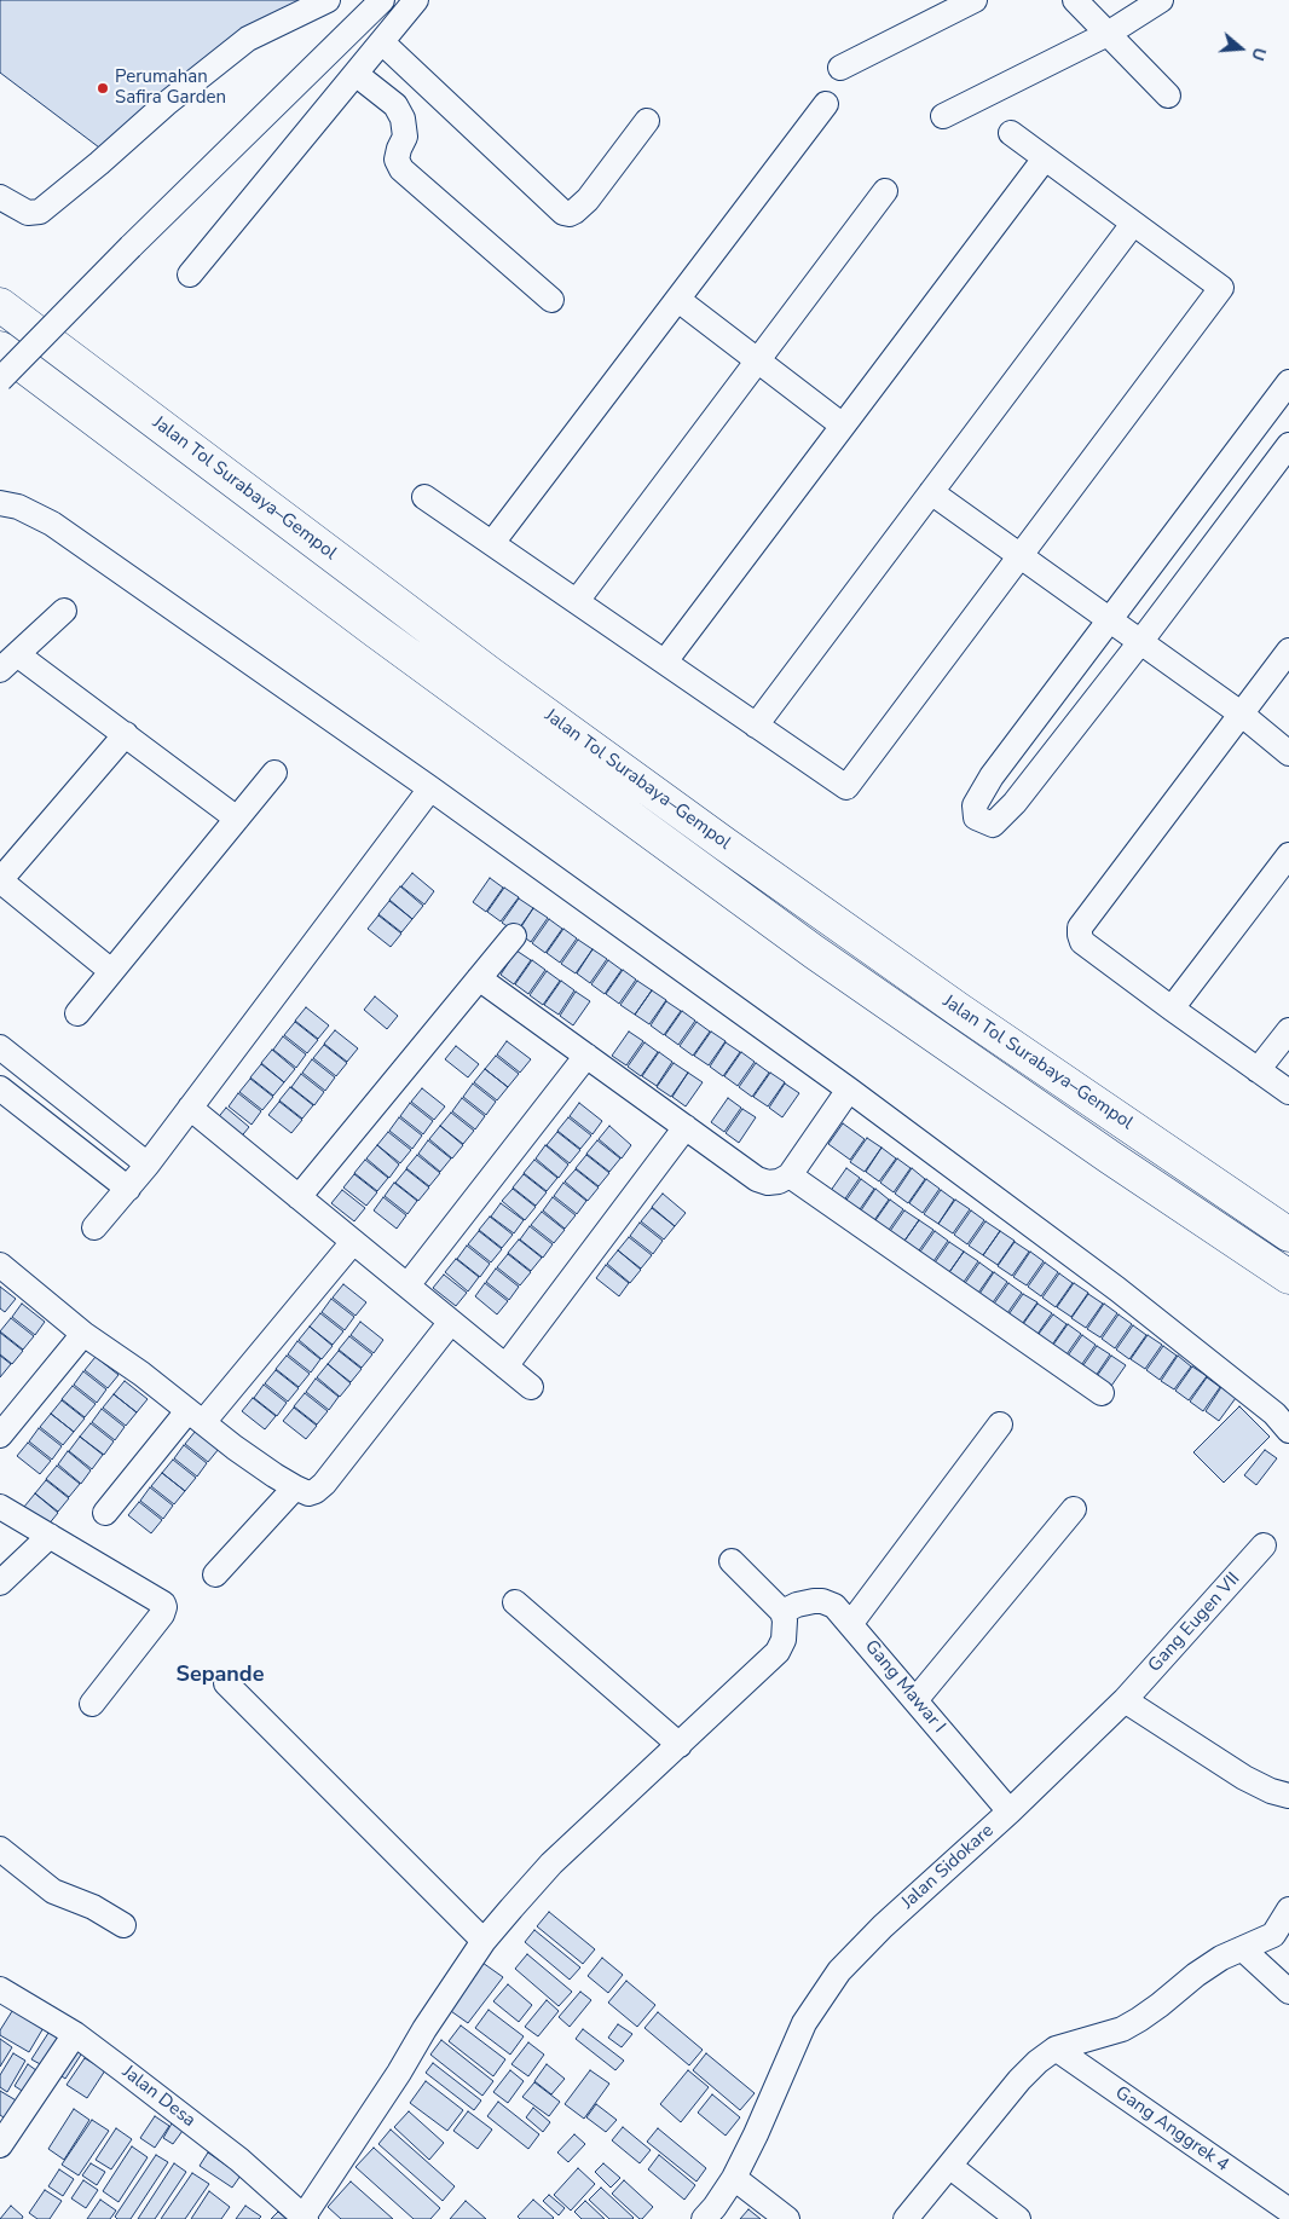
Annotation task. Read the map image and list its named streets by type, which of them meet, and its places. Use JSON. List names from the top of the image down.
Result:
{
  "streets": {
    "highway": ["Jalan Tol Surabaya–Gempol"],
    "street": [
      "Gang Eugen VII",
      "Gang Mawar I",
      "Jalan Sidokare",
      "Jalan Desa",
      "Gang Anggrek 4"
    ]
  },
  "crossings": [
    ["Gang Eugen VII", "Jalan Sidokare"],
    ["Gang Mawar I", "Jalan Sidokare"]
  ],
  "districts": ["Sepande"],
  "places": ["Perumahan Safira Garden"],
  "north": "right"
}
